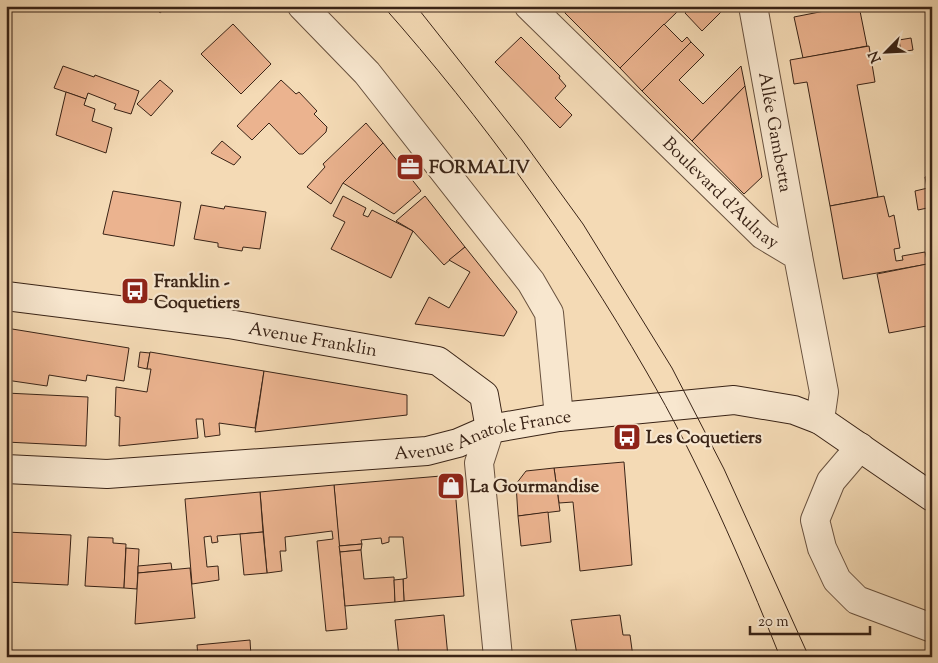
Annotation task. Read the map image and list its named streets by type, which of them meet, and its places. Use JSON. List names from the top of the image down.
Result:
{
  "streets": {
    "street": [
      "Allée Gambetta",
      "Boulevard d'Aulnay",
      "Avenue Franklin",
      "Avenue Anatole France"
    ]
  },
  "crossings": [
    ["Allée Gambetta", "Boulevard d'Aulnay"],
    ["Boulevard d'Aulnay", "Avenue Anatole France"],
    ["Avenue Franklin", "Avenue Anatole France"]
  ],
  "places": {
    "office": ["FORMALIV"],
    "bus stop": ["Franklin - Coquetiers", "Les Coquetiers"],
    "shop": ["La Gourmandise"]
  },
  "scale_bar": "20 m",
  "north": "bottom left"
}
